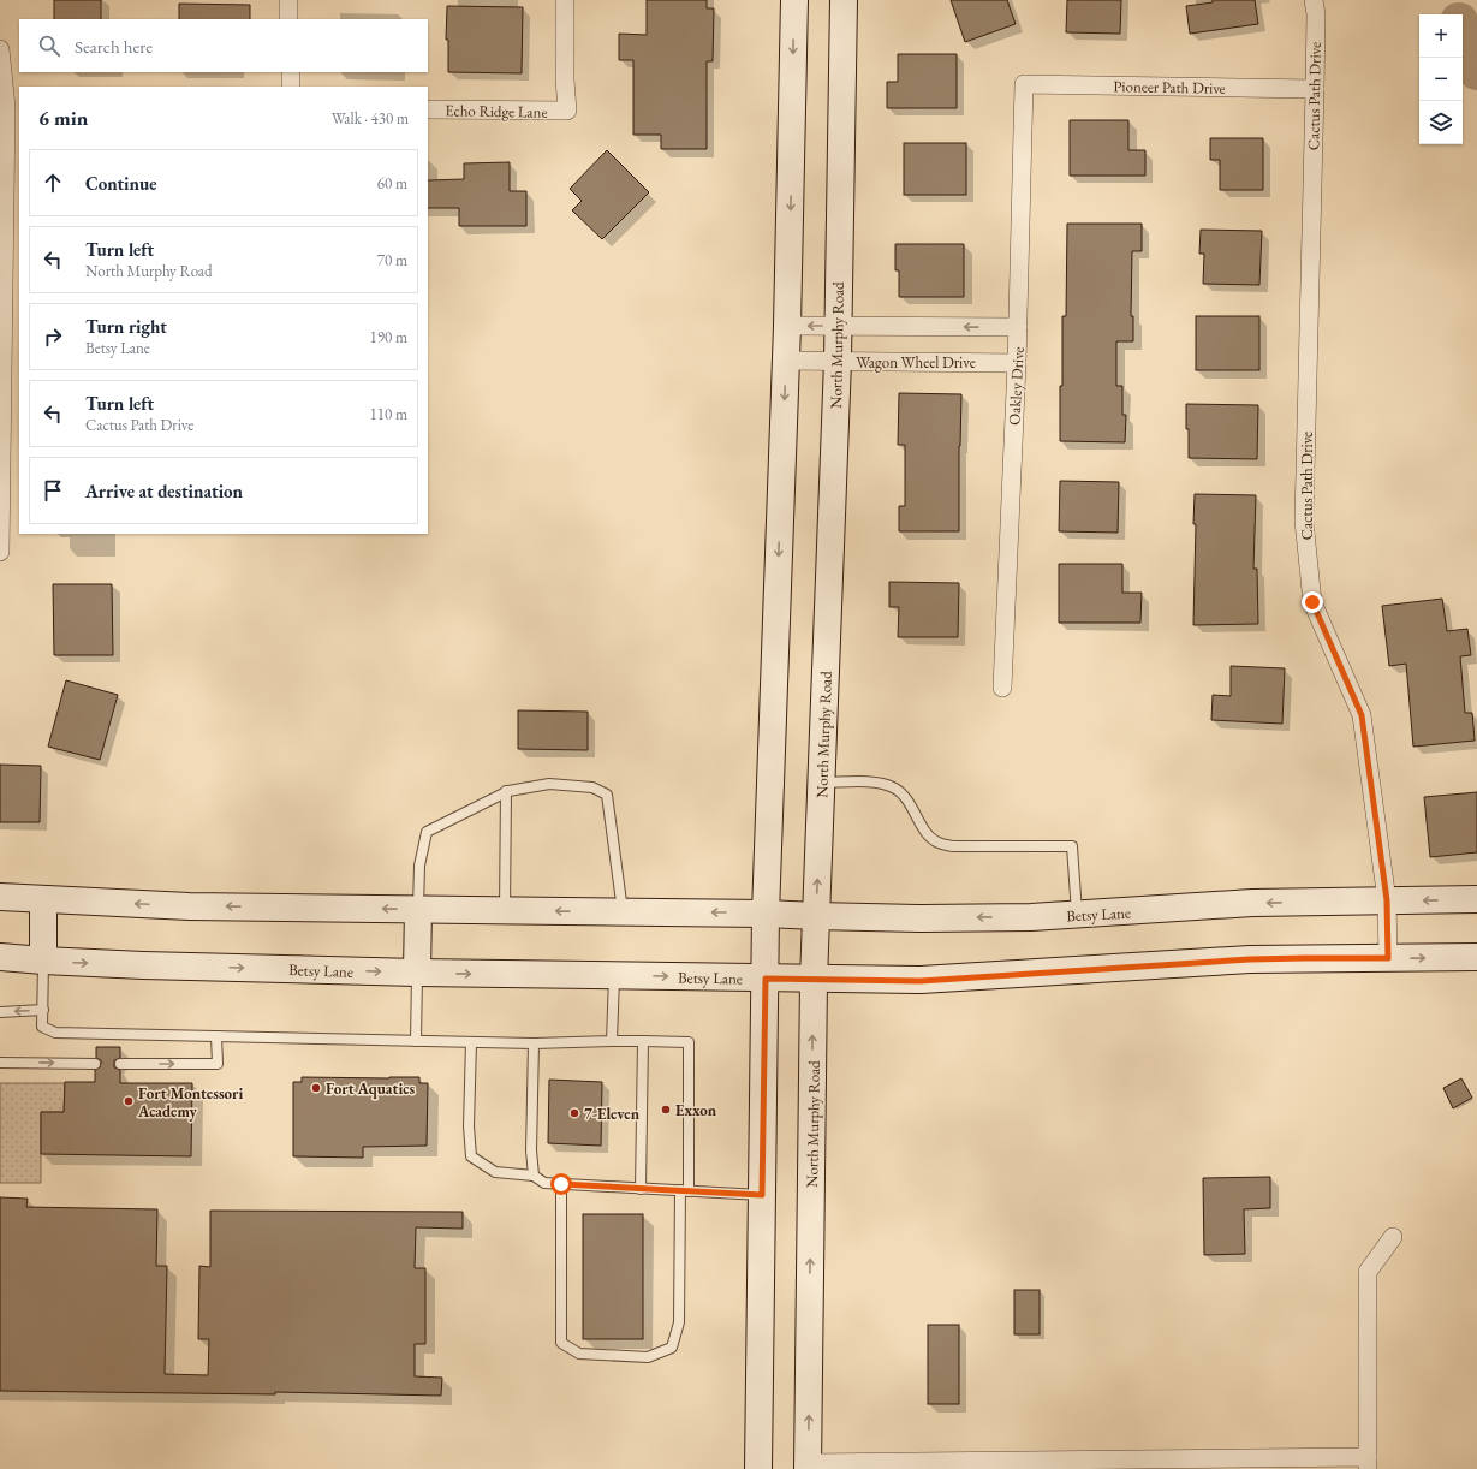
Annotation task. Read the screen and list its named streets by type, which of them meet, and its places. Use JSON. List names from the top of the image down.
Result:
{
  "streets": {
    "main road": ["North Murphy Road", "Betsy Lane"],
    "street": [
      "Pioneer Path Drive",
      "Cactus Path Drive",
      "Echo Ridge Lane",
      "Wagon Wheel Drive",
      "Oakley Drive"
    ]
  },
  "crossings": [
    ["Pioneer Path Drive", "Cactus Path Drive"],
    ["Pioneer Path Drive", "Oakley Drive"],
    ["Cactus Path Drive", "Betsy Lane"],
    ["North Murphy Road", "Wagon Wheel Drive"],
    ["North Murphy Road", "Betsy Lane"],
    ["Wagon Wheel Drive", "Oakley Drive"]
  ],
  "places": [
    "Fort Aquatics",
    "Fort Montessori Academy",
    "Exxon",
    "7-Eleven"
  ],
  "page": {
    "map_buttons": ["+", "−"],
    "search": "Search here",
    "heading": ["6 min", "Walk · 430 m"],
    "list": [
      ["Continue", "60 m"],
      ["Turn left", "North Murphy Road", "70 m"],
      ["Turn right", "Betsy Lane", "190 m"],
      ["Turn left", "Cactus Path Drive", "110 m"],
      "Arrive at destination"
    ]
  }
}
